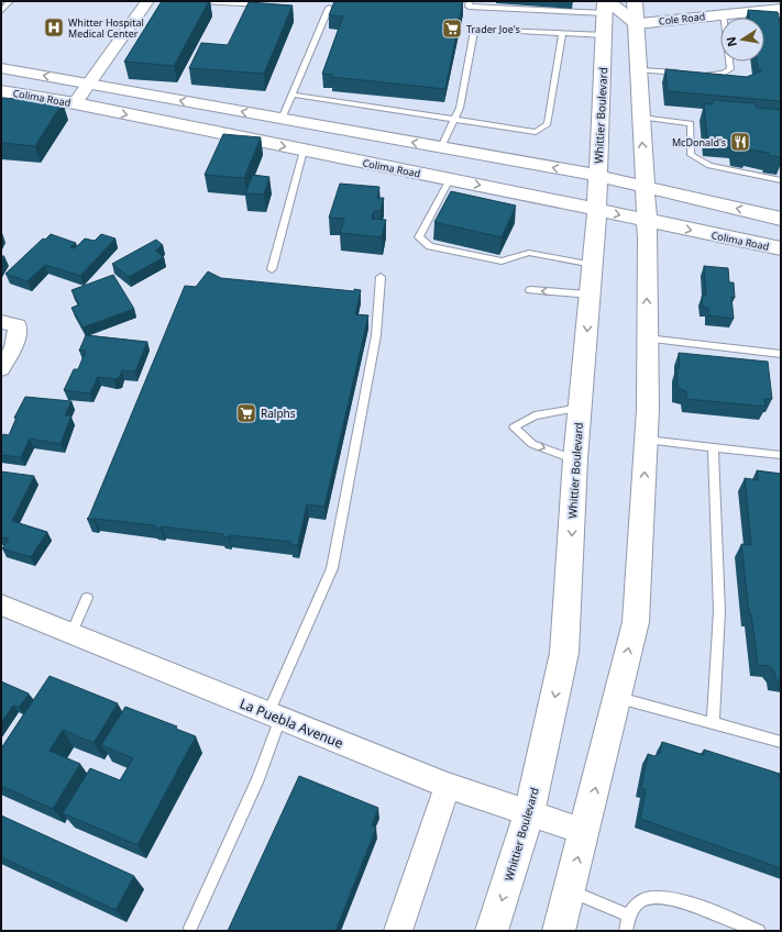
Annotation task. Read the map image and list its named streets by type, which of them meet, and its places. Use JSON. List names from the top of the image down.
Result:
{
  "streets": {
    "main road": ["Cole Road", "Colima Road", "Whittier Boulevard"],
    "street": ["La Puebla Avenue"]
  },
  "crossings": [
    ["Colima Road", "Whittier Boulevard"],
    ["Whittier Boulevard", "La Puebla Avenue"]
  ],
  "places": {
    "hospital": ["Whitter Hospital Medical Center"],
    "supermarket": ["Trader Joe's", "Ralphs"],
    "restaurant": ["McDonald's"]
  },
  "north": "left"
}
